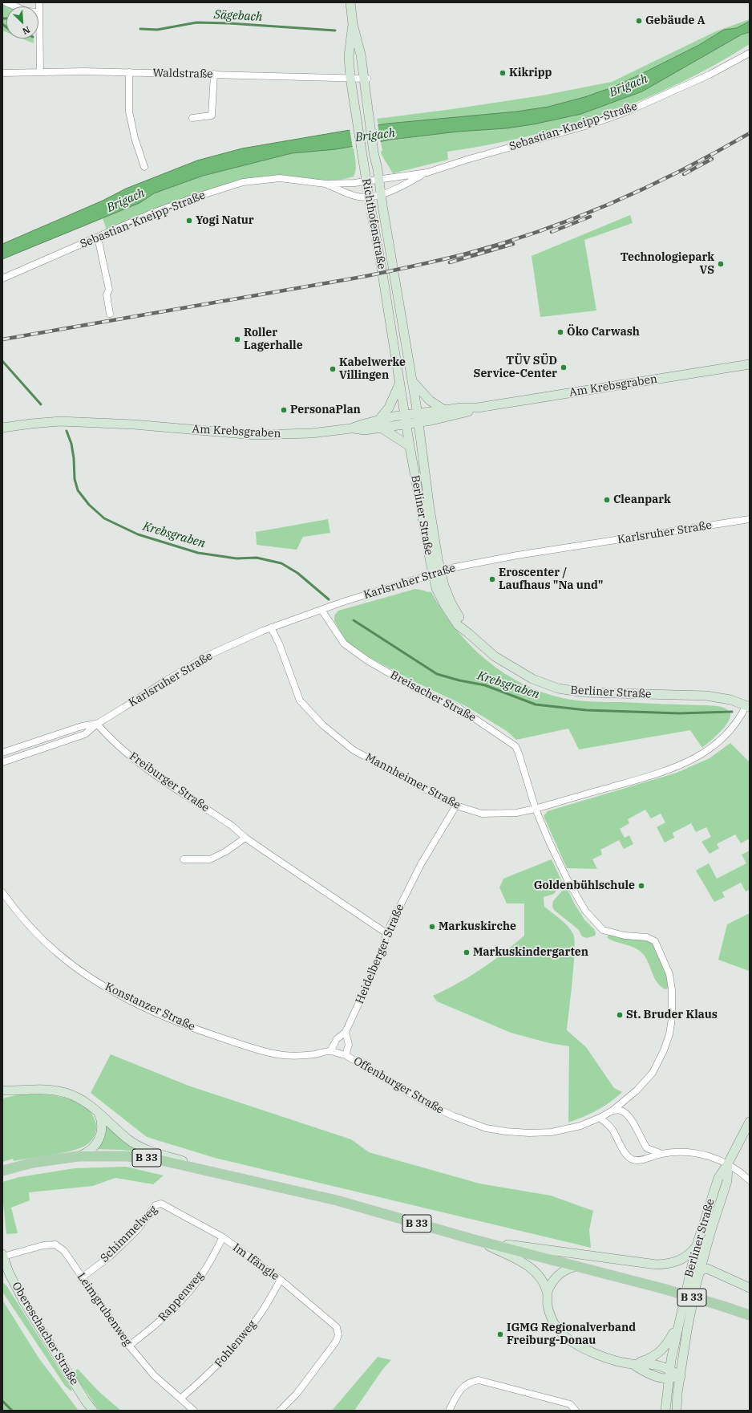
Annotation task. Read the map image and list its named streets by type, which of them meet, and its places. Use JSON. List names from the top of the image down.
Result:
{
  "streets": {
    "main road": ["B 33"],
    "street": [
      "Waldstraße",
      "Sebastian-Kneipp-Straße",
      "Richthofenstraße",
      "Am Krebsgraben",
      "Berliner Straße",
      "Karlsruher Straße",
      "Breisacher Straße",
      "Mannheimer Straße",
      "Freiburger Straße",
      "Heidelberger Straße",
      "Konstanzer Straße",
      "Offenburger Straße",
      "Schimmelweg",
      "Im Ifängle",
      "Rappenweg",
      "Leimgrubenweg",
      "Obereschacher Straße",
      "Fohlenweg"
    ]
  },
  "crossings": [
    ["Waldstraße", "Richthofenstraße"],
    ["Sebastian-Kneipp-Straße", "Richthofenstraße"],
    ["Richthofenstraße", "Am Krebsgraben"],
    ["Richthofenstraße", "Berliner Straße"],
    ["Am Krebsgraben", "Berliner Straße"],
    ["Berliner Straße", "Karlsruher Straße"],
    ["Berliner Straße", "Mannheimer Straße"],
    ["Karlsruher Straße", "Breisacher Straße"],
    ["Karlsruher Straße", "Mannheimer Straße"],
    ["Karlsruher Straße", "Freiburger Straße"],
    ["Breisacher Straße", "Mannheimer Straße"],
    ["Breisacher Straße", "Offenburger Straße"],
    ["Mannheimer Straße", "Heidelberger Straße"],
    ["Mannheimer Straße", "Offenburger Straße"],
    ["Freiburger Straße", "Heidelberger Straße"],
    ["Heidelberger Straße", "Konstanzer Straße"],
    ["Heidelberger Straße", "Offenburger Straße"],
    ["Konstanzer Straße", "Offenburger Straße"],
    ["Schimmelweg", "Im Ifängle"],
    ["Schimmelweg", "Leimgrubenweg"],
    ["Im Ifängle", "Rappenweg"],
    ["Im Ifängle", "Fohlenweg"],
    ["Rappenweg", "Leimgrubenweg"],
    ["Leimgrubenweg", "Obereschacher Straße"],
    ["Leimgrubenweg", "Fohlenweg"]
  ],
  "water": ["Sägebach", "Brigach", "Krebsgraben"],
  "places": [
    "Gebäude A",
    "Kikripp",
    "Yogi Natur",
    "Technologiepark VS",
    "Öko Carwash",
    "Roller Lagerhalle",
    "TÜV SÜD Service-Center",
    "Kabelwerke Villingen",
    "PersonaPlan",
    "Cleanpark",
    "Eroscenter / Laufhaus \"Na und\"",
    "Goldenbühlschule",
    "Markuskirche",
    "Markuskindergarten",
    "St. Bruder Klaus",
    "IGMG Regionalverband Freiburg-Donau"
  ],
  "north": "bottom right"
}
